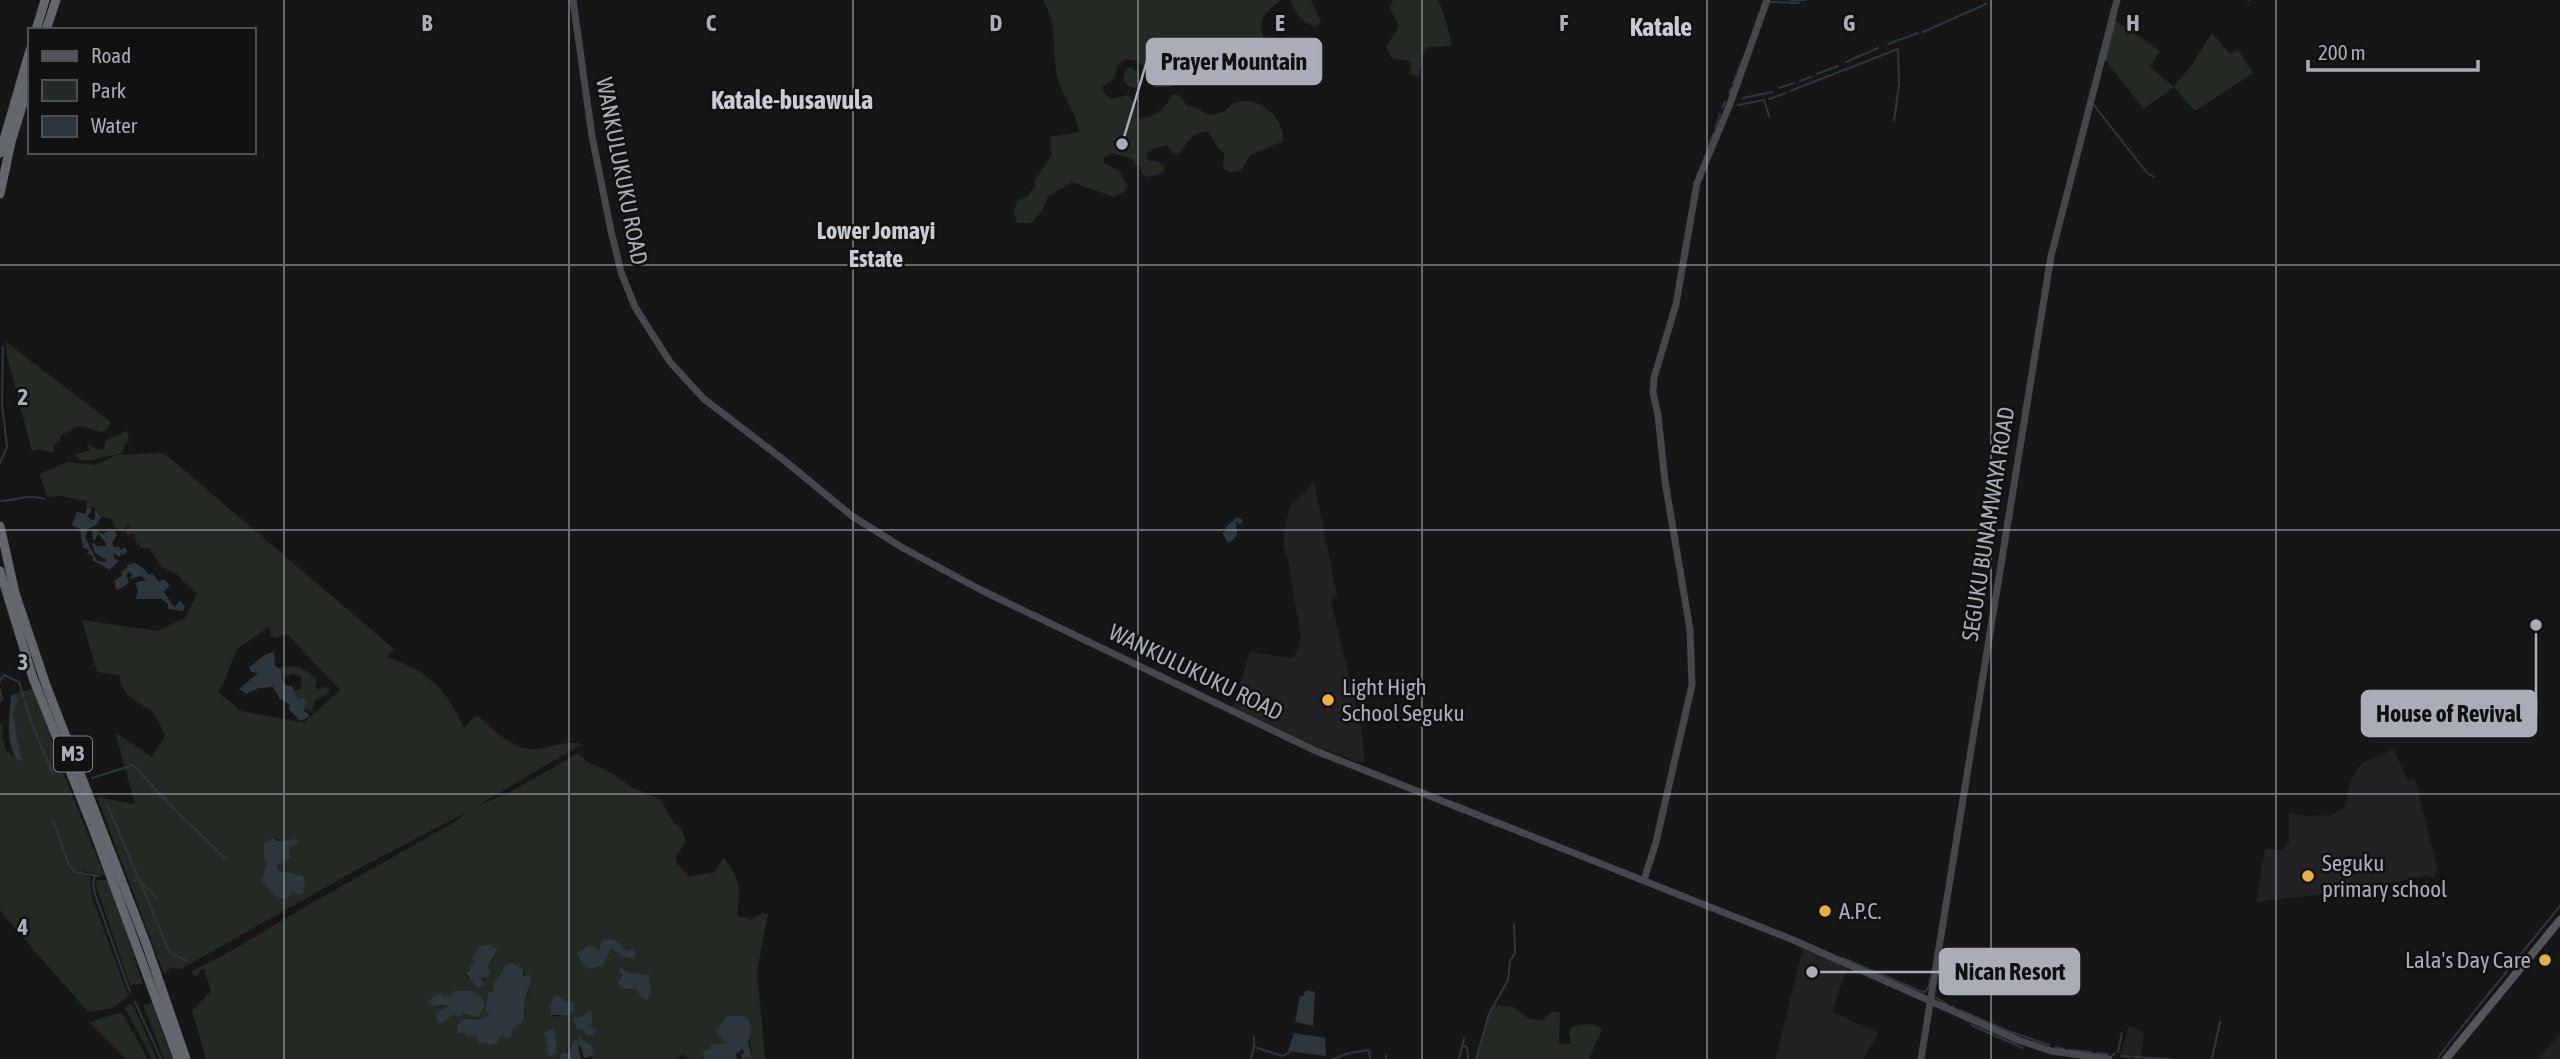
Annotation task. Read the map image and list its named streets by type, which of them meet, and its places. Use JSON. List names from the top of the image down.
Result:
{
  "streets": {
    "highway": ["M3"],
    "main road": ["WANKULUKUKU ROAD", "SEGUKU BUNAMWAYA ROAD"]
  },
  "crossings": [
    ["WANKULUKUKU ROAD", "SEGUKU BUNAMWAYA ROAD"]
  ],
  "districts": ["Katale", "Katale-busawula", "Lower Jomayi Estate"],
  "places": [
    "Prayer Mountain",
    "House of Revival",
    "Light High School Seguku",
    "Seguku primary school",
    "A.P.C.",
    "Lala's Day Care",
    "Nican Resort"
  ],
  "legend": ["Road", "Park", "Water"],
  "scale_bar": "200 m",
  "grid": {
    "columns": [
      "B",
      "C",
      "D",
      "E",
      "F",
      "G",
      "H"
    ],
    "rows": ["2", "3", "4"]
  }
}
